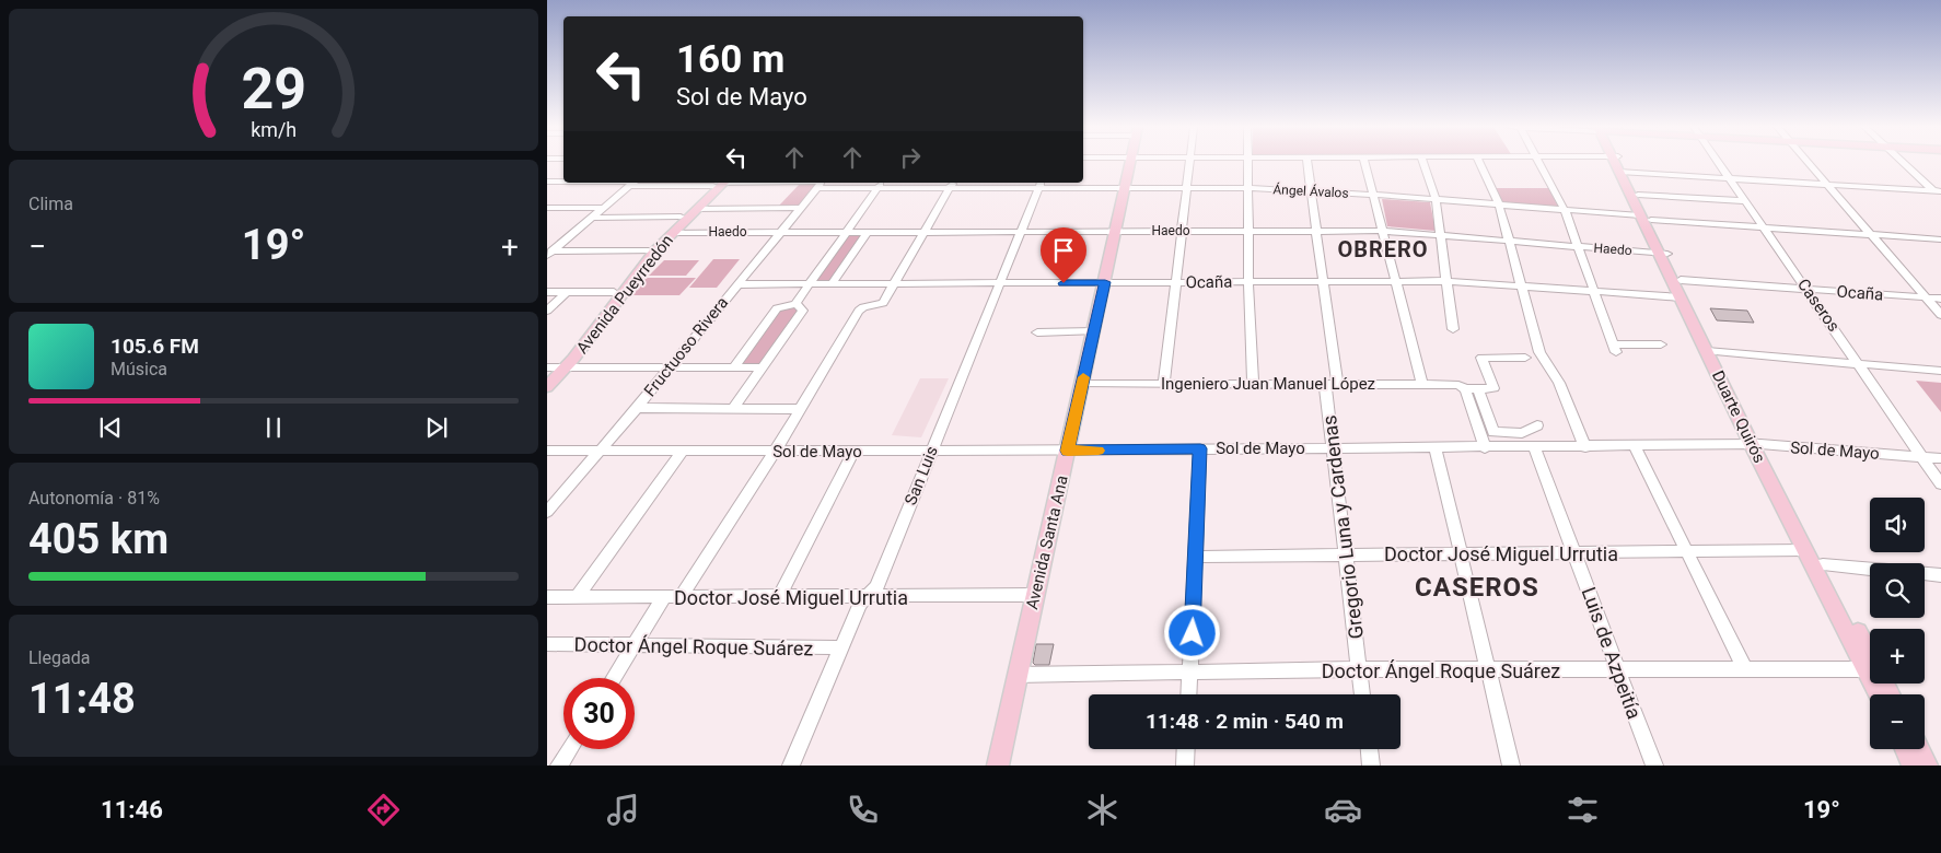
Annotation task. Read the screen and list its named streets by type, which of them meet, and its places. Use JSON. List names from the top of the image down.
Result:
{
  "streets": {
    "main road": ["Avenida Pueyrredón", "Duarte Quirós", "Avenida Santa Ana"],
    "street": [
      "Ángel Ávalos",
      "Haedo",
      "Ocaña",
      "Caseros",
      "Fructuoso Rivera",
      "Ingeniero Juan Manuel López",
      "Sol de Mayo",
      "San Luis",
      "Gregorio Luna y Cardenas",
      "Doctor José Miguel Urrutia",
      "Doctor Ángel Roque Suárez",
      "Luis de Azpeitía"
    ]
  },
  "crossings": [
    ["Ángel Ávalos", "Avenida Pueyrredón"],
    ["Ángel Ávalos", "Fructuoso Rivera"],
    ["Ángel Ávalos", "Duarte Quirós"],
    ["Ángel Ávalos", "San Luis"],
    ["Ángel Ávalos", "Gregorio Luna y Cardenas"],
    ["Ángel Ávalos", "Avenida Santa Ana"],
    ["Haedo", "Avenida Pueyrredón"],
    ["Haedo", "Fructuoso Rivera"],
    ["Haedo", "Duarte Quirós"],
    ["Haedo", "San Luis"],
    ["Haedo", "Gregorio Luna y Cardenas"],
    ["Haedo", "Avenida Santa Ana"],
    ["Ocaña", "Caseros"],
    ["Ocaña", "Fructuoso Rivera"],
    ["Ocaña", "Duarte Quirós"],
    ["Ocaña", "San Luis"],
    ["Ocaña", "Gregorio Luna y Cardenas"],
    ["Ocaña", "Avenida Santa Ana"],
    ["Caseros", "Sol de Mayo"],
    ["Fructuoso Rivera", "Sol de Mayo"],
    ["Ingeniero Juan Manuel López", "Gregorio Luna y Cardenas"],
    ["Ingeniero Juan Manuel López", "Avenida Santa Ana"],
    ["Duarte Quirós", "Sol de Mayo"],
    ["Duarte Quirós", "Doctor José Miguel Urrutia"],
    ["Sol de Mayo", "San Luis"],
    ["Sol de Mayo", "Gregorio Luna y Cardenas"],
    ["Sol de Mayo", "Avenida Santa Ana"],
    ["Sol de Mayo", "Luis de Azpeitía"],
    ["San Luis", "Doctor José Miguel Urrutia"],
    ["San Luis", "Doctor Ángel Roque Suárez"],
    ["Gregorio Luna y Cardenas", "Doctor José Miguel Urrutia"],
    ["Gregorio Luna y Cardenas", "Doctor Ángel Roque Suárez"],
    ["Avenida Santa Ana", "Doctor José Miguel Urrutia"],
    ["Avenida Santa Ana", "Doctor Ángel Roque Suárez"],
    ["Doctor José Miguel Urrutia", "Luis de Azpeitía"],
    ["Doctor Ángel Roque Suárez", "Luis de Azpeitía"]
  ],
  "districts": ["OBRERO", "CASEROS"],
  "page": {
    "turn": ["160 m", "Sol de Mayo"],
    "tile": [
      "Clima",
      ["Autonomía · 81%", "405 km"],
      ["Llegada", "11:48"]
    ],
    "heat": ["−", "19°", "+"],
    "song": ["105.6 FM", "Música"],
    "map_buttons": ["+", "−"],
    "limit": "30",
    "trip": "11:48 · 2 min · 540 m",
    "tabs": ["11:46", "19°"],
    "gauge": ["29", "km/h"]
  }
}
